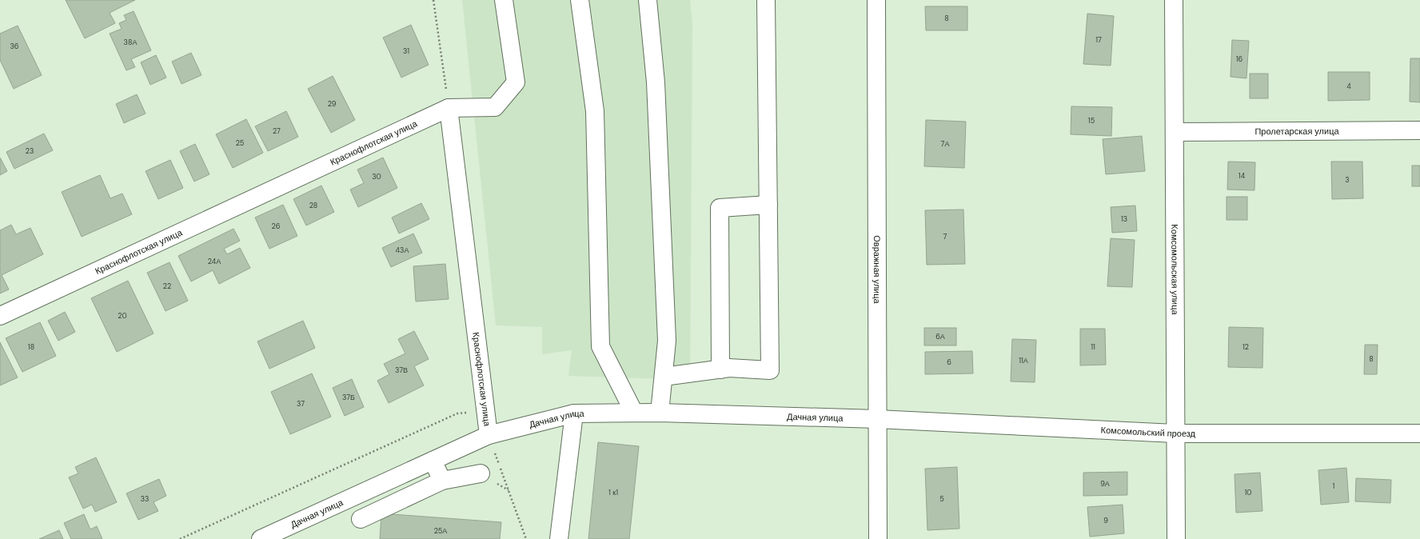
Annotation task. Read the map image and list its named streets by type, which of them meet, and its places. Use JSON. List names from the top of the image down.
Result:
{
  "streets": {
    "street": [
      "Пролетарская улица",
      "Краснофлотская улица",
      "Овражная улица",
      "Комсомольская улица",
      "Дачная улица",
      "Комсомольский проезд"
    ]
  },
  "crossings": [
    ["Пролетарская улица", "Комсомольская улица"],
    ["Краснофлотская улица", "Дачная улица"],
    ["Овражная улица", "Дачная улица"],
    ["Овражная улица", "Комсомольский проезд"],
    ["Комсомольская улица", "Комсомольский проезд"],
    ["Дачная улица", "Комсомольский проезд"]
  ],
  "house_numbers": [
    "8",
    "17",
    "38А",
    "36",
    "31",
    "16",
    "4",
    "29",
    "15",
    "27",
    "25",
    "7А",
    "23",
    "14",
    "30",
    "3",
    "28",
    "13",
    "26",
    "7",
    "43А",
    "24А",
    "22",
    "20",
    "6А",
    "18",
    "11",
    "12",
    "8",
    "11А",
    "6",
    "37В",
    "37Б",
    "37",
    "9А",
    "1",
    "1 к1",
    "10",
    "33",
    "5",
    "9",
    "25А"
  ]
}
